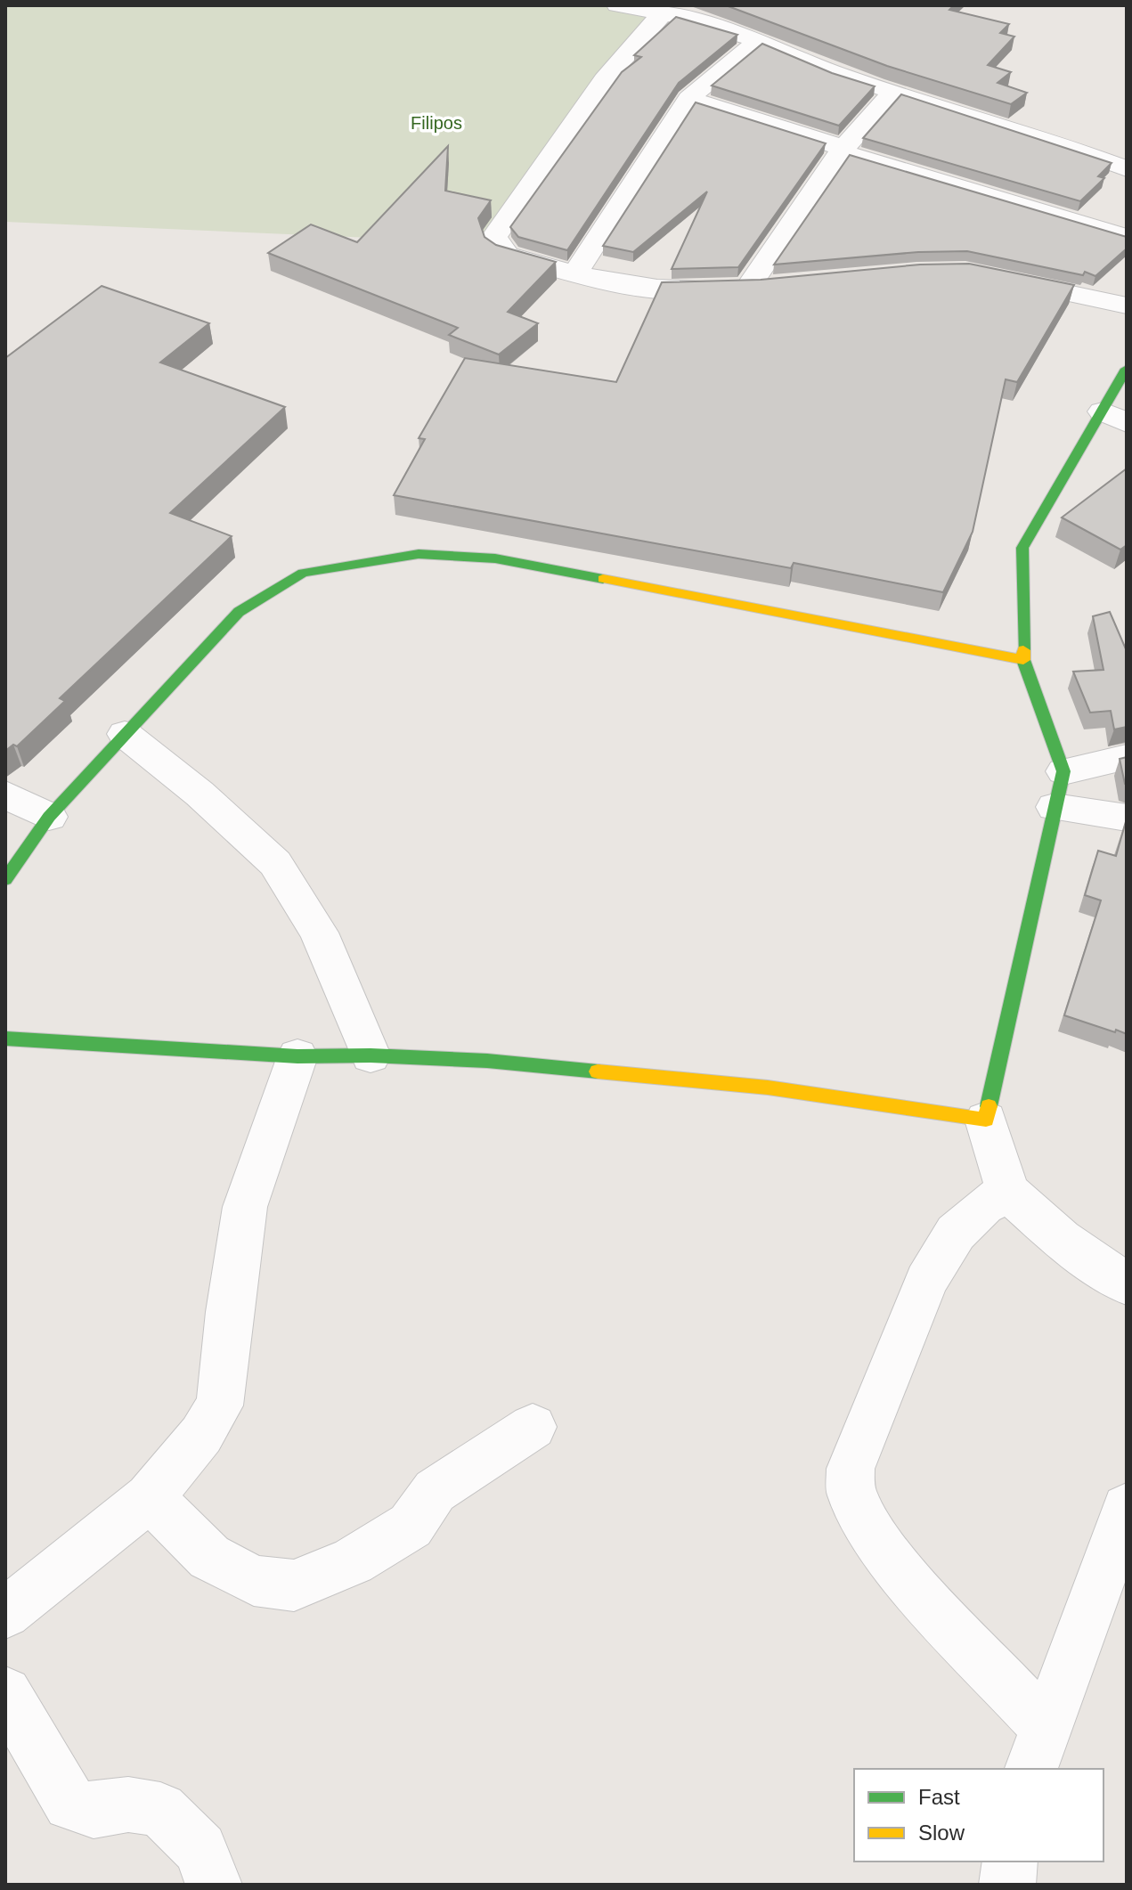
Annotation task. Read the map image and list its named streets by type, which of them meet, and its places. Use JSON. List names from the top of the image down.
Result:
{
  "parks": ["Filipos"],
  "legend": ["Fast", "Slow"]
}
